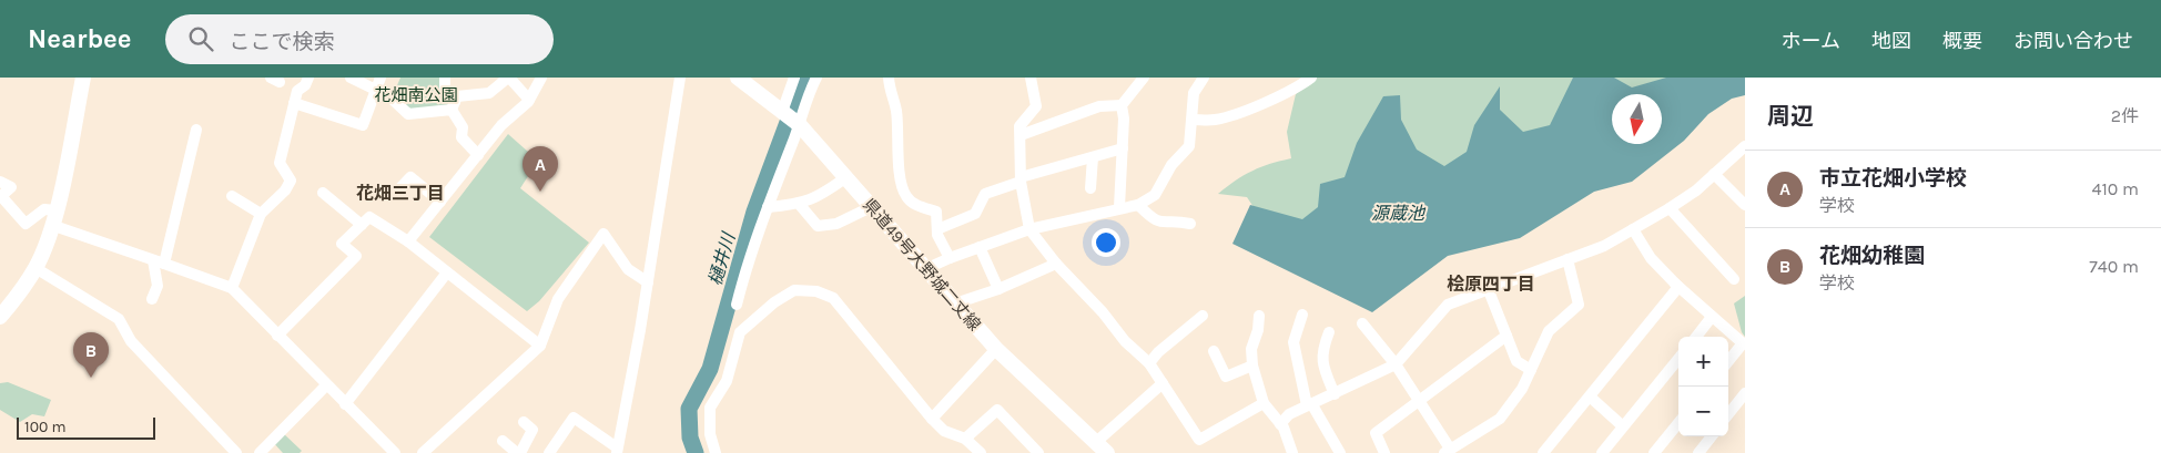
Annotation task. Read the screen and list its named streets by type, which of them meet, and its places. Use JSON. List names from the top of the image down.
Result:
{
  "streets": {
    "main road": ["県道49号大野城二丈線"]
  },
  "districts": ["花畑三丁目", "桧原四丁目"],
  "water": ["源蔵池", "樋井川"],
  "parks": ["花畑南公園"],
  "scale_bar": "100 m",
  "north": "bottom",
  "page": {
    "header": "Nearbee",
    "search": "ここで検索",
    "nav": [
      "ホーム",
      "地図",
      "概要",
      "お問い合わせ"
    ],
    "heading": ["周辺", "2件"],
    "pins": ["A", "B"],
    "list": [
      {
        "mark": "A",
        "name": "市立花畑小学校",
        "note": "学校",
        "value": "410 m"
      },
      {
        "mark": "B",
        "name": "花畑幼稚園",
        "note": "学校",
        "value": "740 m"
      }
    ],
    "map_buttons": ["+", "−"],
    "scale": "100 m"
  }
}
